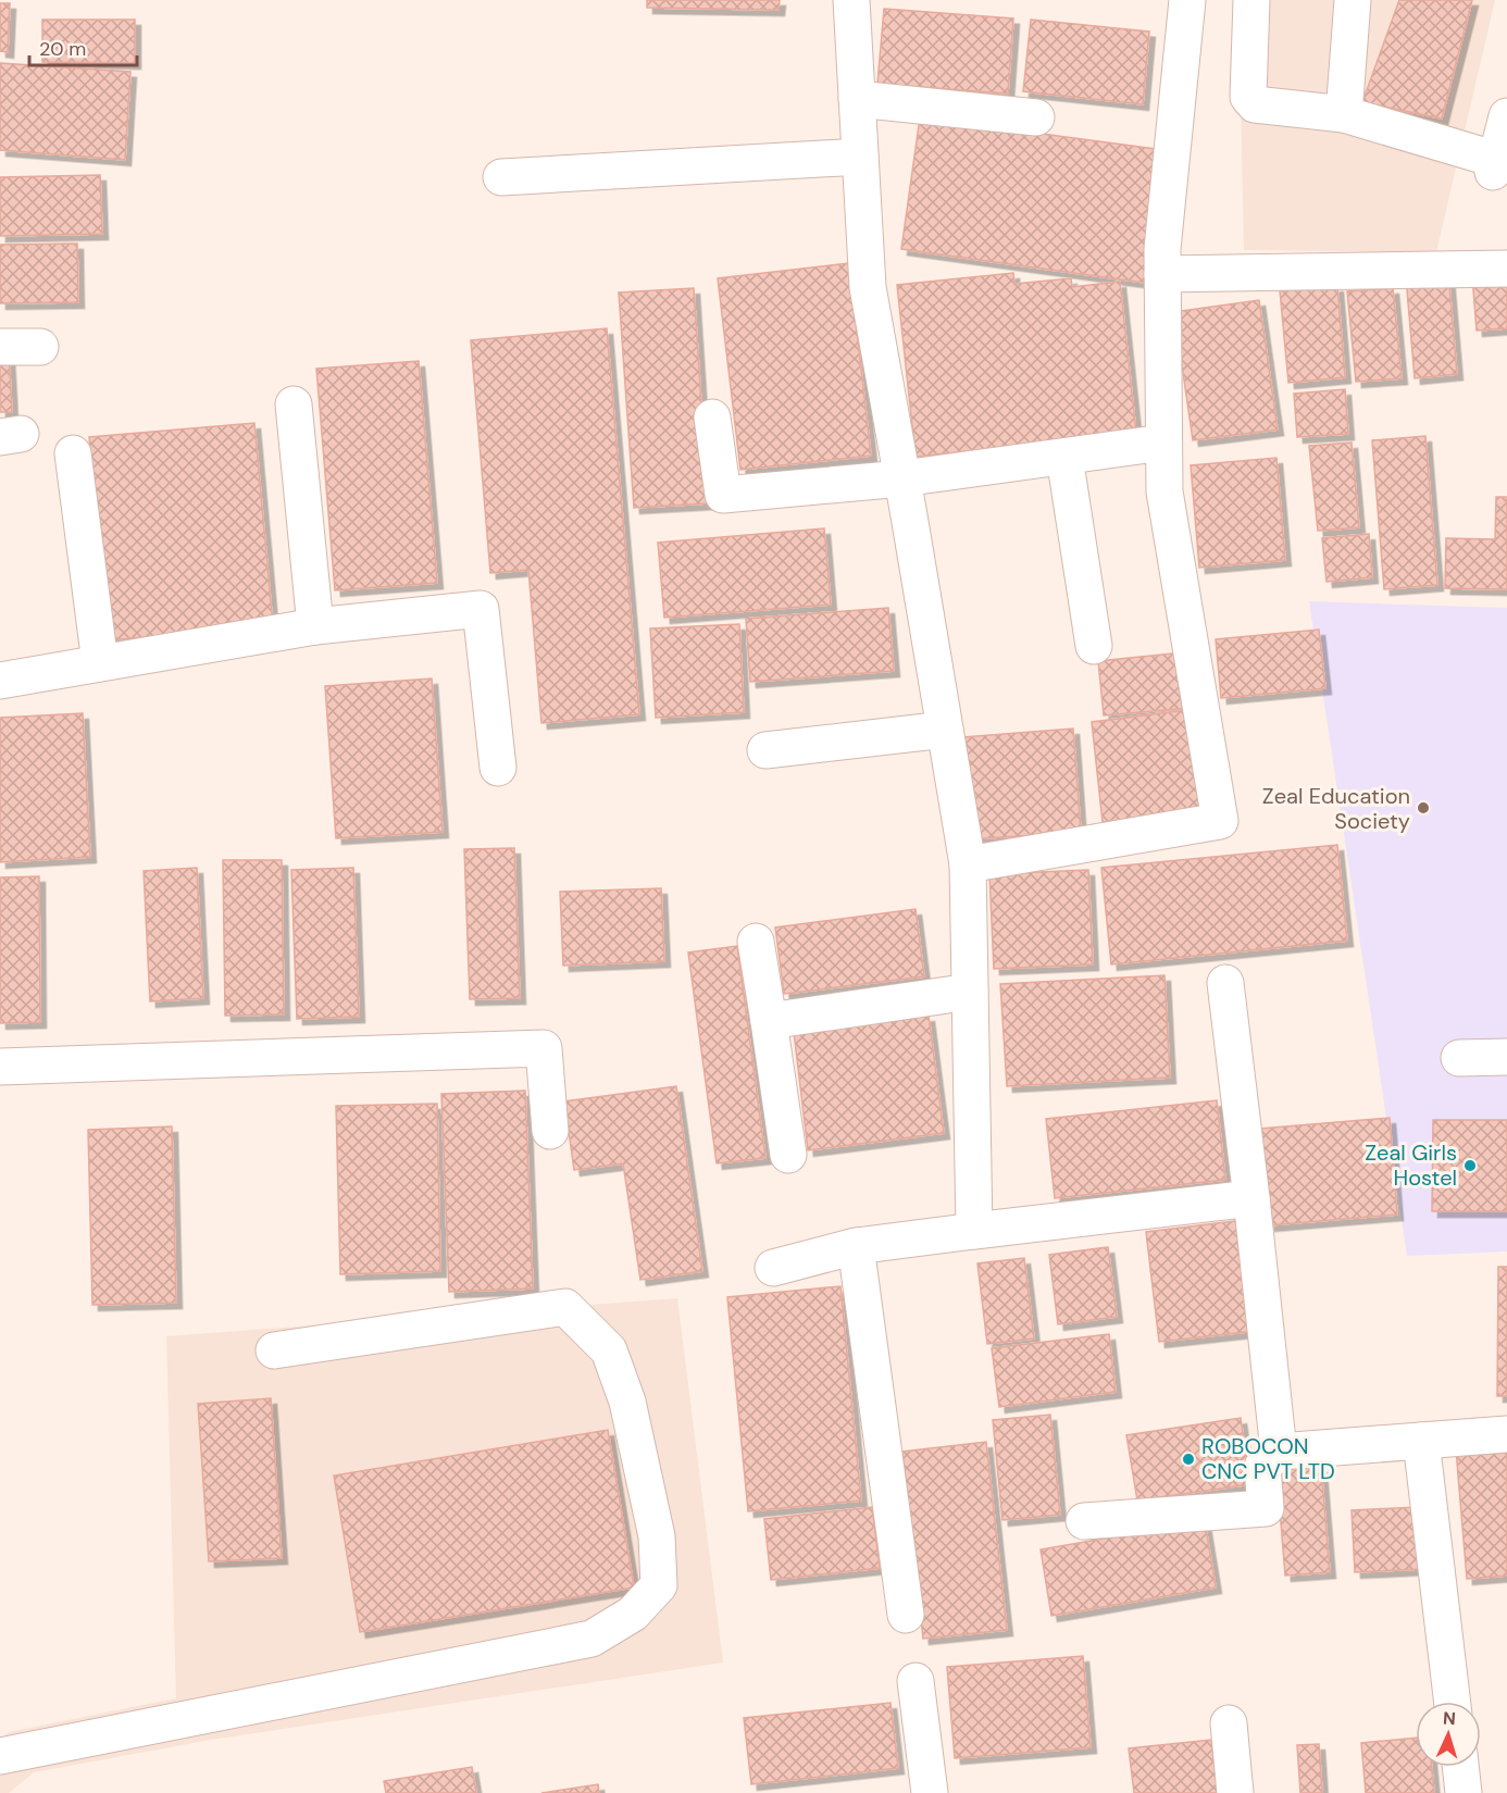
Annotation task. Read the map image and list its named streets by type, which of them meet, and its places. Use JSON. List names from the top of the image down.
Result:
{
  "places": ["Zeal Education Society", "Zeal Girls Hostel", "ROBOCON CNC PVT LTD"],
  "scale_bar": "20 m",
  "north": "top"
}
